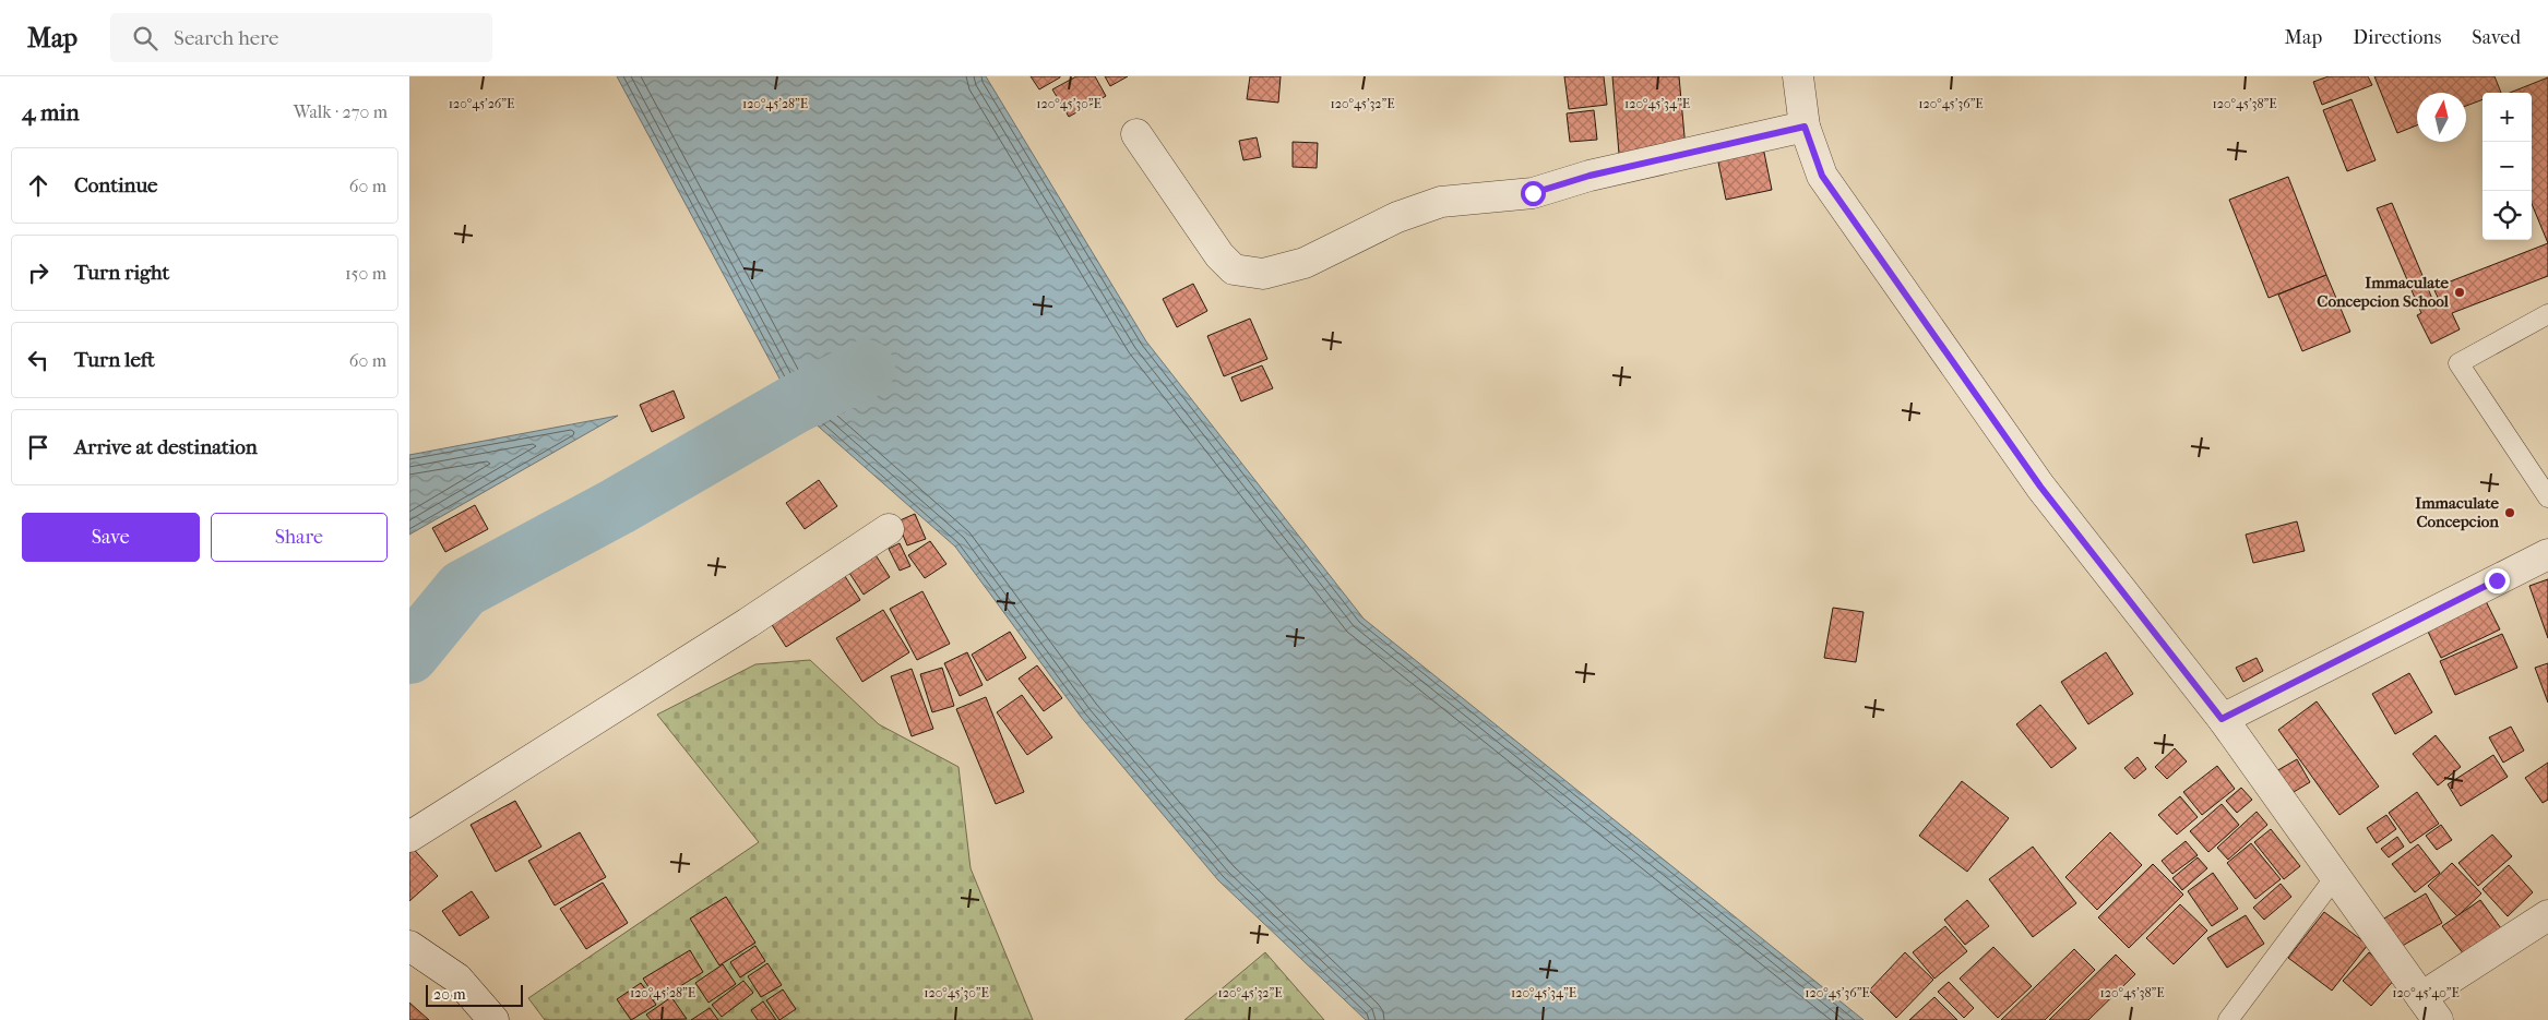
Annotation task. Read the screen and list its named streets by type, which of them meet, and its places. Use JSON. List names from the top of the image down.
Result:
{
  "places": ["Immaculate Concepcion School", "Immaculate Concepcion"],
  "scale_bar": "20 m",
  "north": "top",
  "page": {
    "header": "Map",
    "search": "Search here",
    "nav": ["Map", "Directions", "Saved"],
    "heading": ["4 min", "Walk · 270 m"],
    "map_buttons": ["+", "−"],
    "list": [
      ["Continue", "60 m"],
      ["Turn right", "150 m"],
      ["Turn left", "60 m"],
      "Arrive at destination"
    ],
    "buttons": ["Save", "Share"],
    "scale": "20 m"
  },
  "coordinates": [
    "120°45'26\"E",
    "120°45'28\"E",
    "120°45'30\"E",
    "120°45'32\"E",
    "120°45'34\"E",
    "120°45'36\"E",
    "120°45'38\"E",
    "120°45'40\"E"
  ]
}
